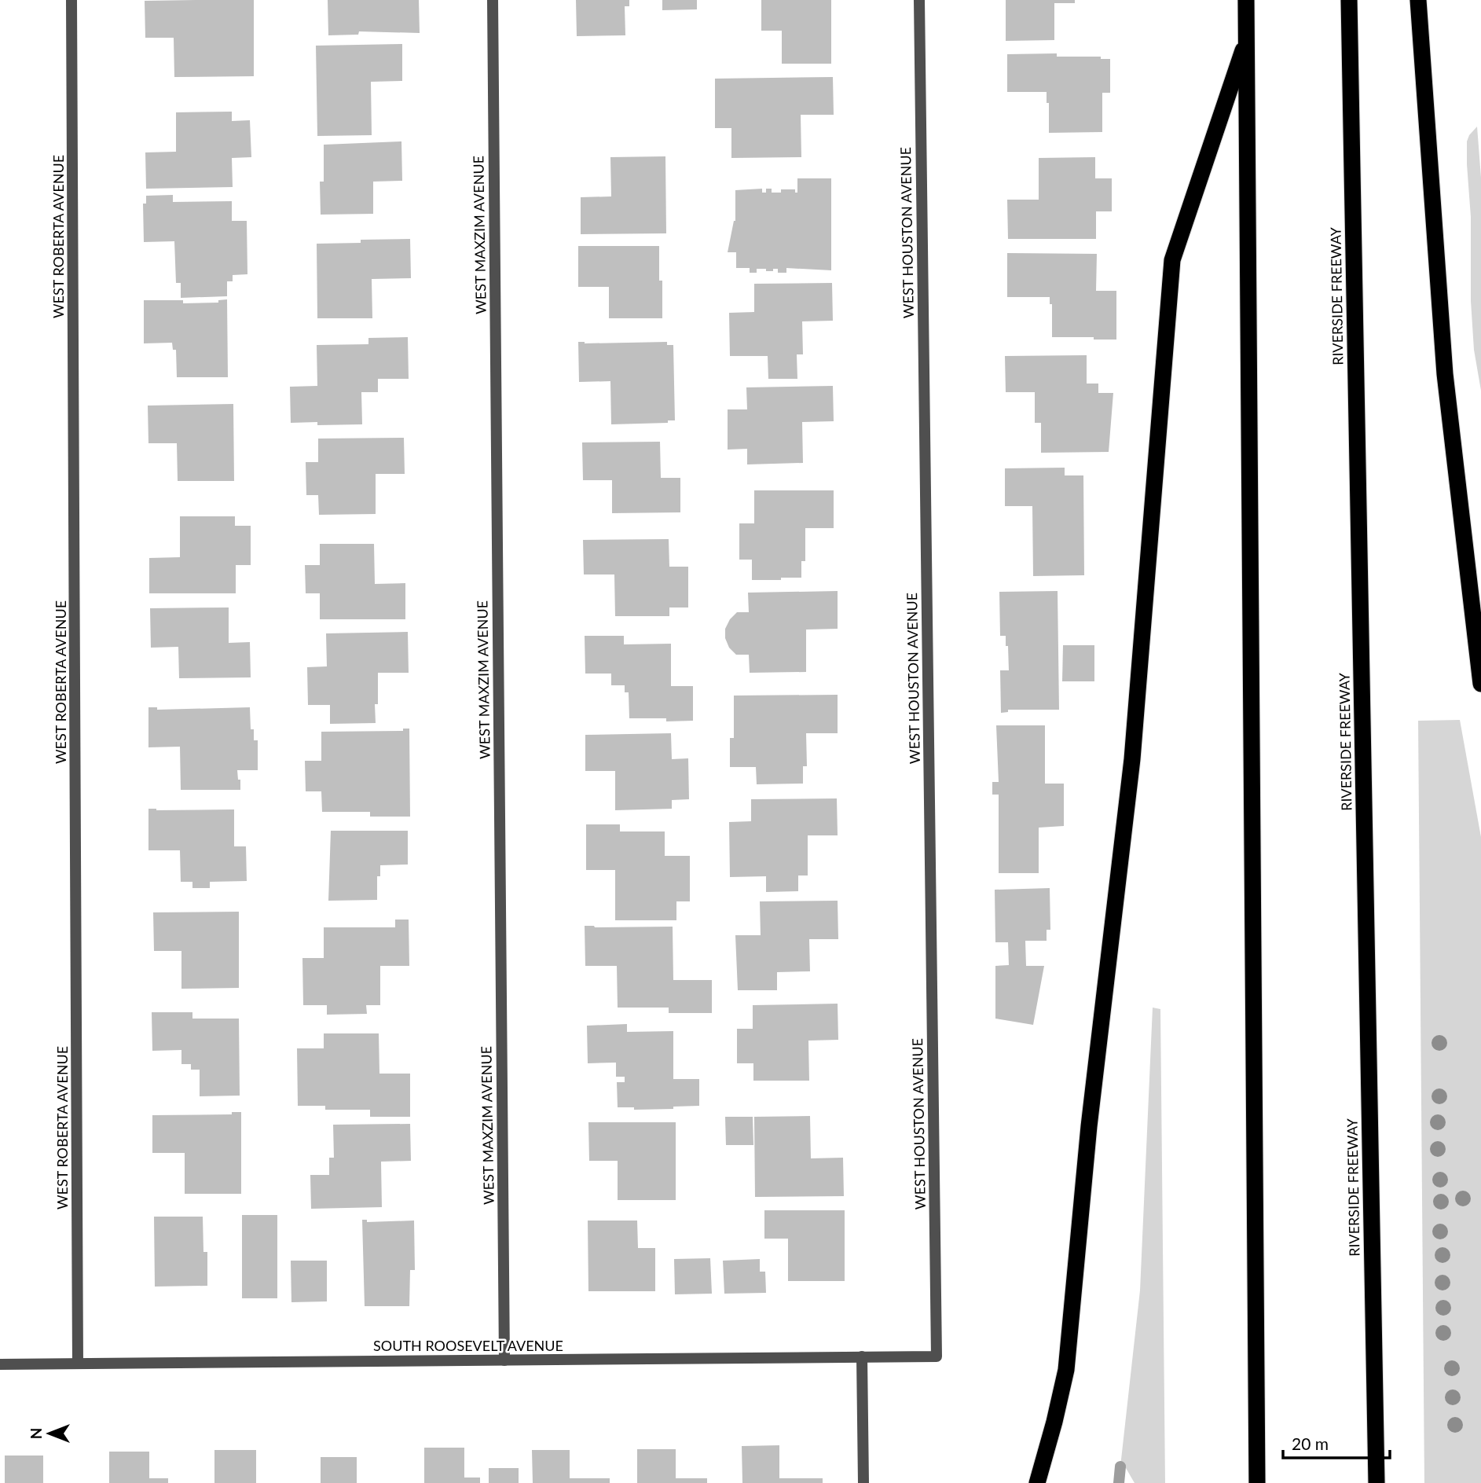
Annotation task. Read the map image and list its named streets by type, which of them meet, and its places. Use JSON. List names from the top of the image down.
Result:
{
  "streets": {
    "highway": ["RIVERSIDE FREEWAY"],
    "street": [
      "WEST HOUSTON AVENUE",
      "WEST MAXZIM AVENUE",
      "WEST ROBERTA AVENUE",
      "SOUTH ROOSEVELT AVENUE"
    ]
  },
  "crossings": [
    ["WEST HOUSTON AVENUE", "SOUTH ROOSEVELT AVENUE"],
    ["WEST MAXZIM AVENUE", "SOUTH ROOSEVELT AVENUE"],
    ["WEST ROBERTA AVENUE", "SOUTH ROOSEVELT AVENUE"]
  ],
  "scale_bar": "20 m",
  "north": "left"
}
